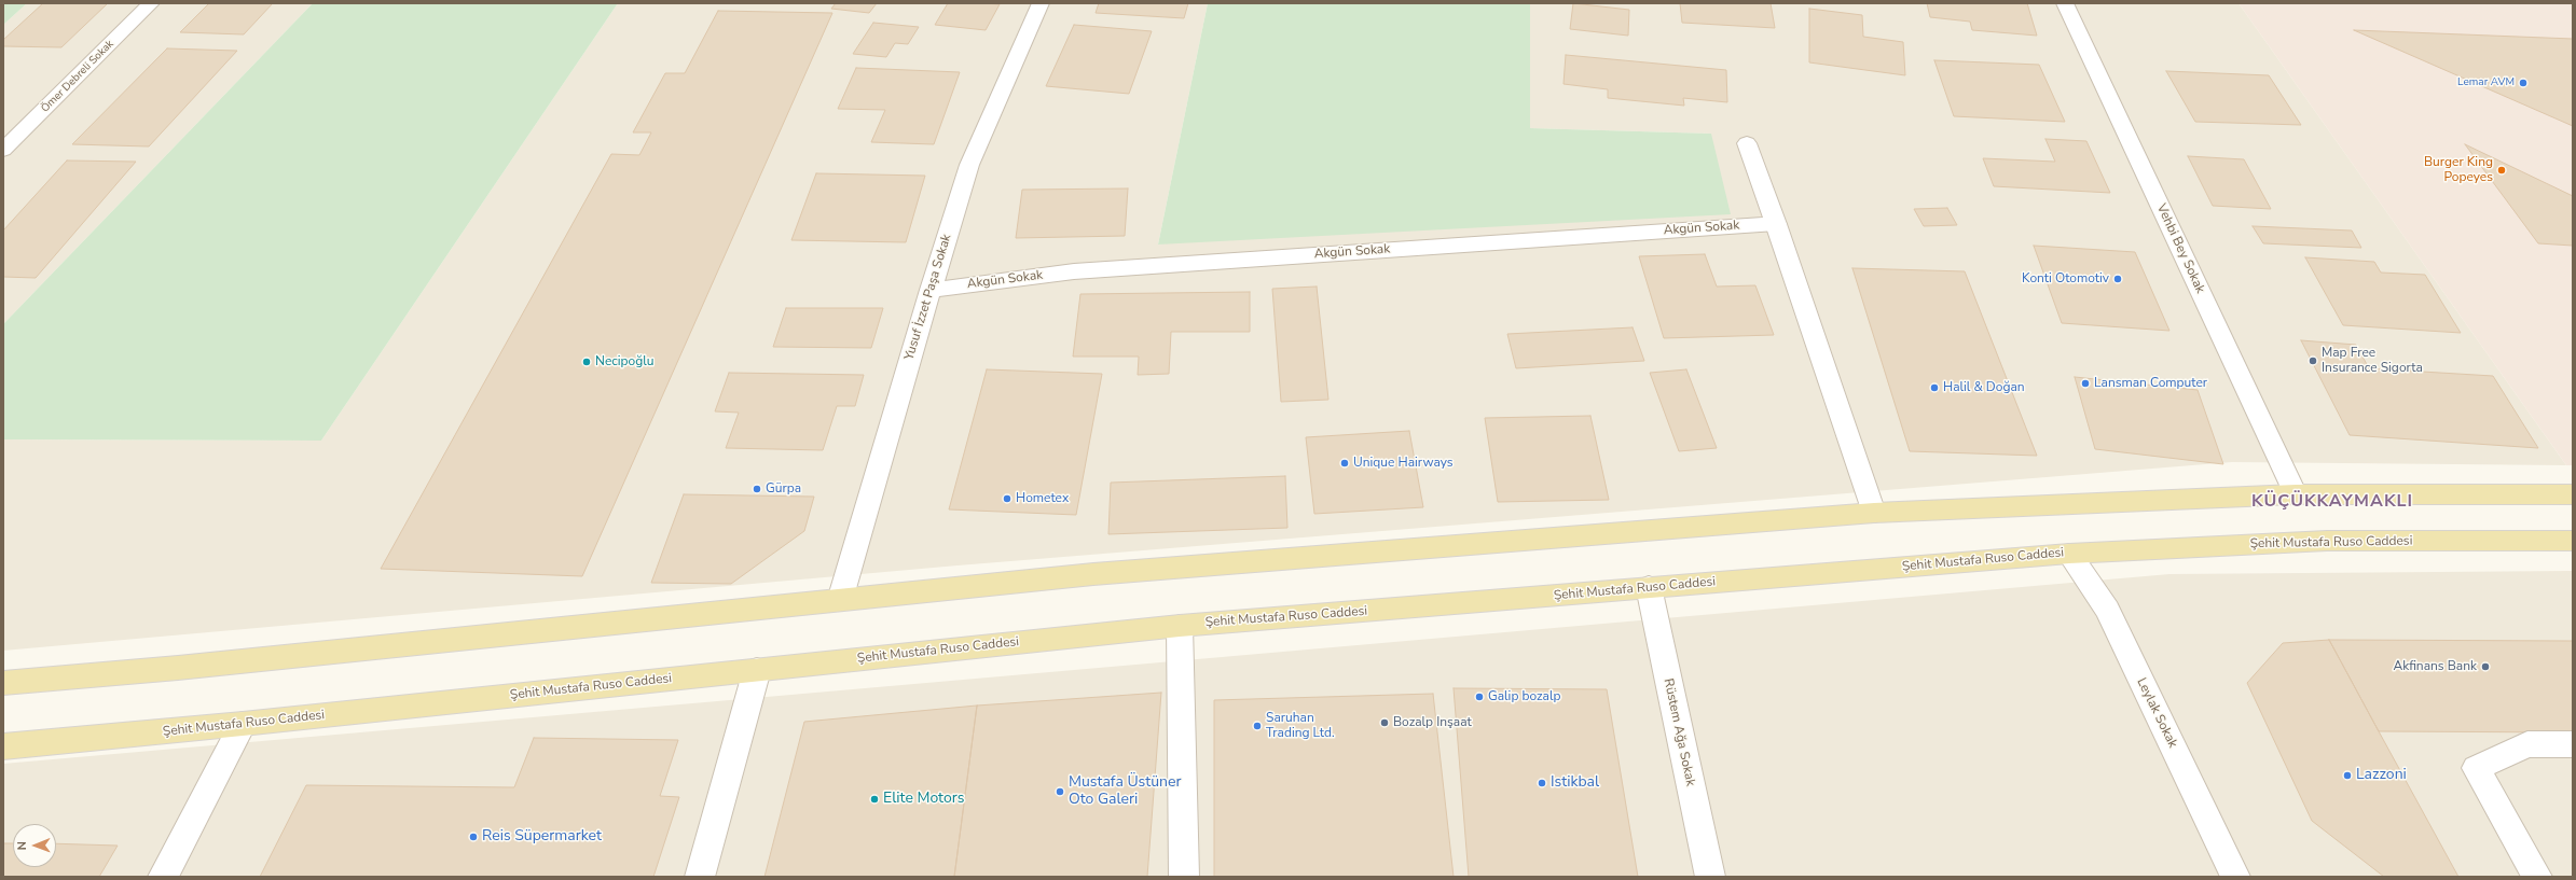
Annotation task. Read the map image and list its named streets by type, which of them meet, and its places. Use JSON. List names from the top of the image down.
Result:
{
  "streets": {
    "main road": ["Şehit Mustafa Ruso Caddesi"],
    "street": [
      "Ömer Debreli Sokak",
      "Akgün Sokak",
      "Vehbi Bey Sokak",
      "Yusuf İzzet Paşa Sokak",
      "Leylak Sokak",
      "Rüstem Ağa Sokak"
    ]
  },
  "crossings": [
    ["Akgün Sokak", "Yusuf İzzet Paşa Sokak"],
    ["Şehit Mustafa Ruso Caddesi", "Leylak Sokak"],
    ["Şehit Mustafa Ruso Caddesi", "Rüstem Ağa Sokak"]
  ],
  "districts": ["KÜÇÜKKAYMAKLI"],
  "places": [
    "Lemar AVM",
    "Burger King Popeyes",
    "Konti Otomotiv",
    "Map Free Insurance Sigorta",
    "Necipoğlu",
    "Lansman Computer",
    "Halil & Doğan",
    "Unique Hairways",
    "Gürpa",
    "Hometex",
    "Akfinans Bank",
    "Galip bozalp",
    "Bozalp Inşaat",
    "Saruhan Trading Ltd.",
    "Lazzoni",
    "Istikbal",
    "Mustafa Üstüner Oto Galeri",
    "Elite Motors",
    "Reis Süpermarket"
  ],
  "north": "left"
}
